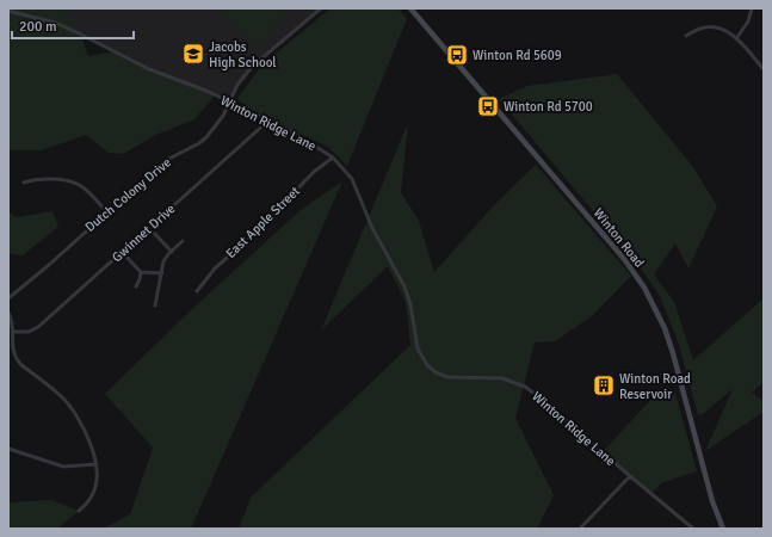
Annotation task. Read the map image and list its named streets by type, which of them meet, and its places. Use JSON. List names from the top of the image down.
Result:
{
  "streets": {
    "main road": ["Winton Road"],
    "street": [
      "Winton Ridge Lane",
      "Dutch Colony Drive",
      "East Apple Street",
      "Gwinnet Drive"
    ]
  },
  "crossings": [
    ["Winton Ridge Lane", "Dutch Colony Drive"],
    ["Winton Ridge Lane", "East Apple Street"],
    ["Winton Ridge Lane", "Gwinnet Drive"]
  ],
  "places": {
    "school or university": ["Jacobs High School"],
    "bus stop": ["Winton Rd 5609", "Winton Rd 5700"],
    "building": ["Winton Road Reservoir"]
  },
  "scale_bar": "200 m"
}
